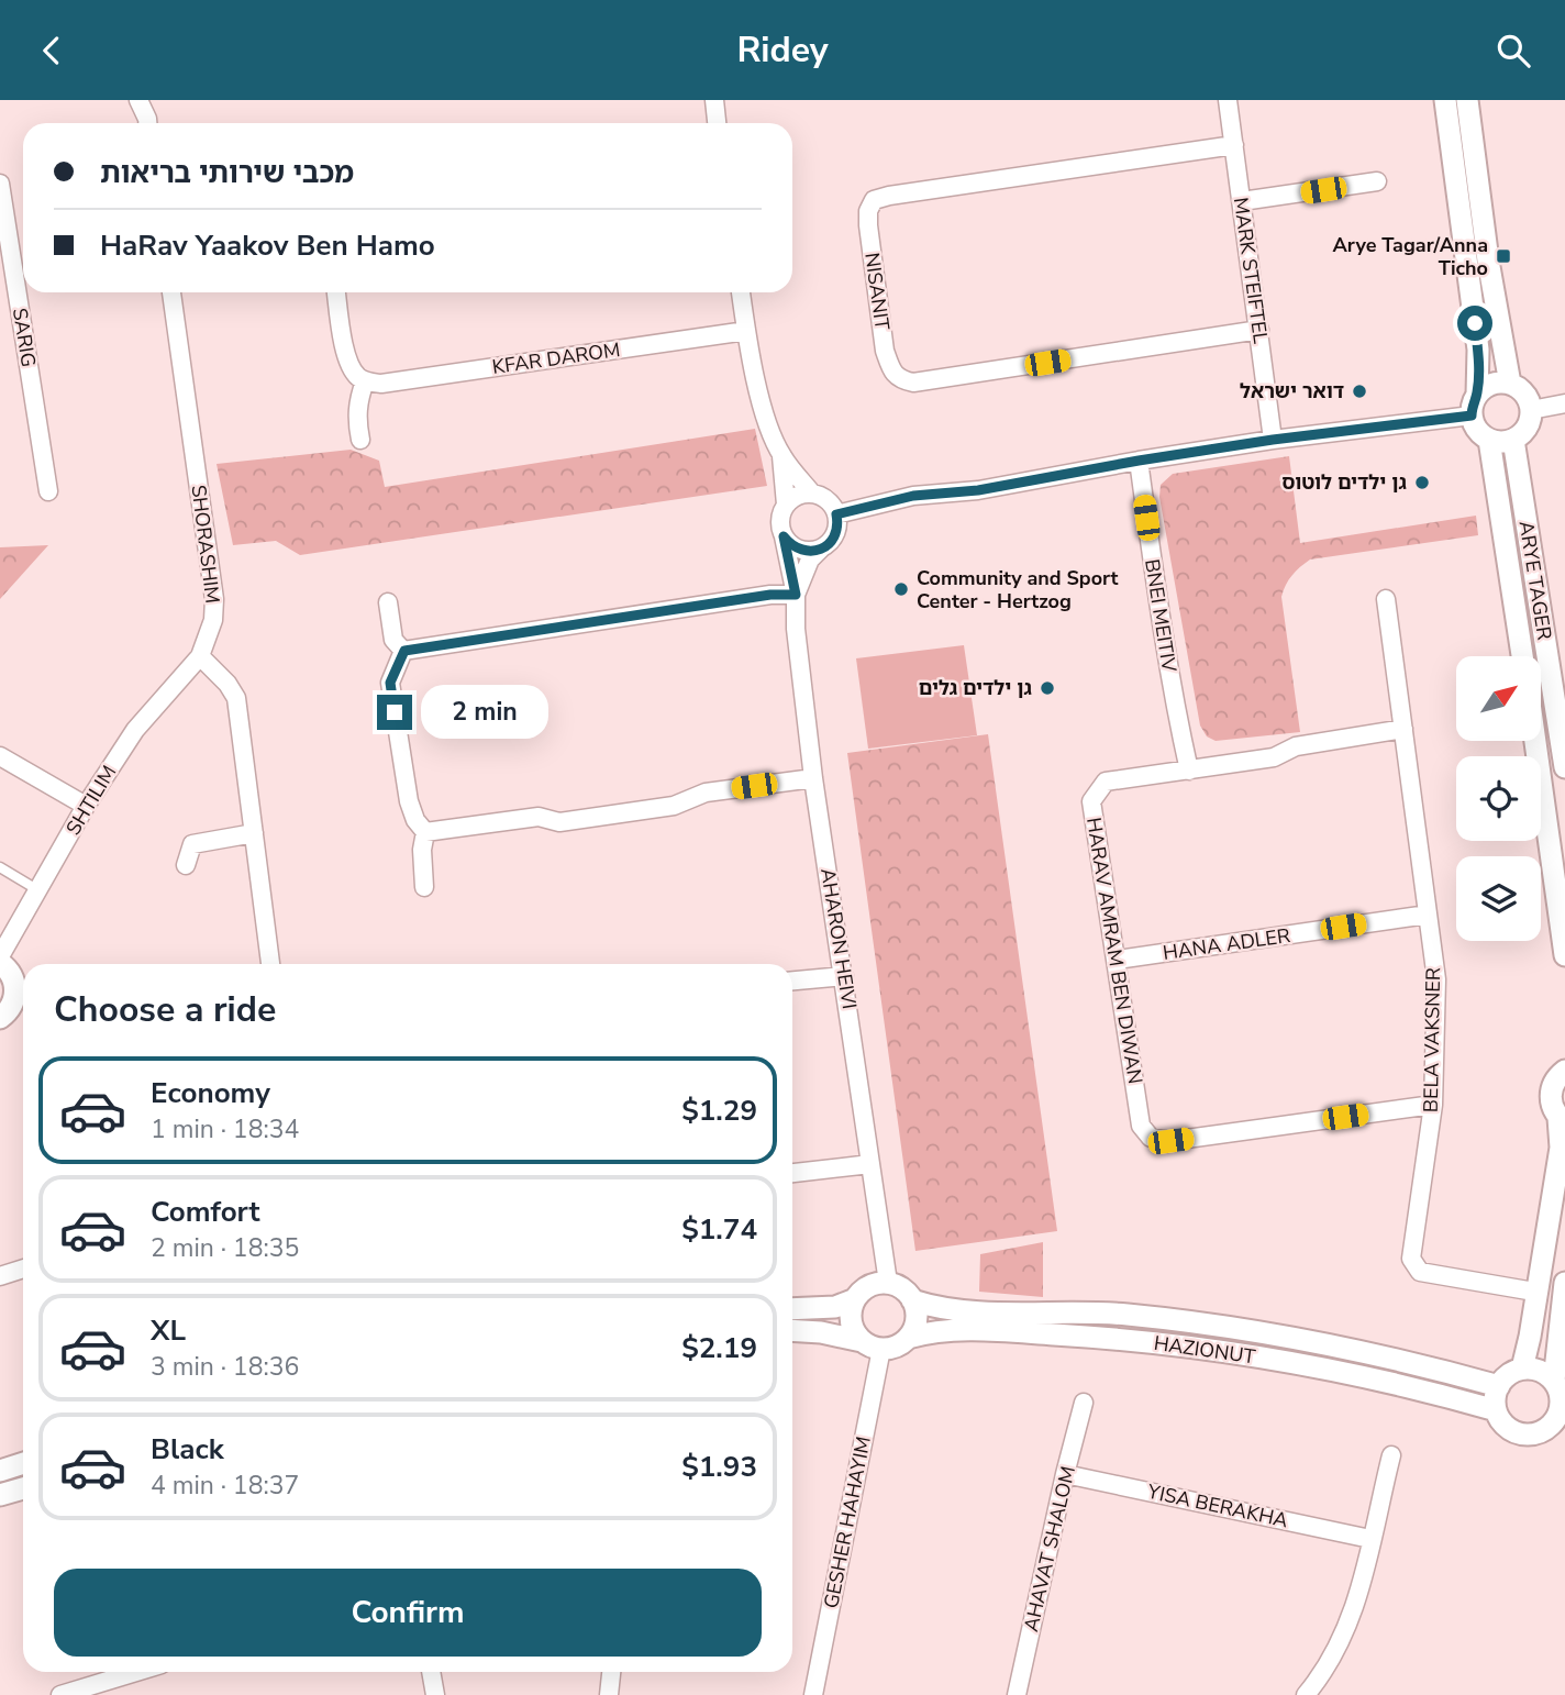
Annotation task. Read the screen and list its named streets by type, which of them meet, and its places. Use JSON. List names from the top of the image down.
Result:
{
  "streets": {
    "street": [
      "MARK STEIFTEL",
      "NISANIT",
      "SARIG",
      "KFAR DAROM",
      "SHORASHIM",
      "ARYE TAGER",
      "BNEI MEITIV",
      "SHTILIM",
      "AHARON HEIVI",
      "HANA ADLER",
      "HARAV AMRAM BEN DIWAN",
      "BELA VAKSNER",
      "HAZIONUT",
      "YISA BERAKHA",
      "GESHER HAHAYIM",
      "AHAVAT SHALOM"
    ]
  },
  "crossings": [
    ["MARK STEIFTEL", "NISANIT"],
    ["SHORASHIM", "SHTILIM"],
    ["BNEI MEITIV", "HARAV AMRAM BEN DIWAN"],
    ["AHARON HEIVI", "HAZIONUT"],
    ["AHARON HEIVI", "GESHER HAHAYIM"],
    ["HANA ADLER", "HARAV AMRAM BEN DIWAN"],
    ["HANA ADLER", "BELA VAKSNER"],
    ["HARAV AMRAM BEN DIWAN", "BELA VAKSNER"],
    ["HAZIONUT", "GESHER HAHAYIM"],
    ["YISA BERAKHA", "AHAVAT SHALOM"]
  ],
  "places": {
    "transit": ["Arye Tagar/Anna Ticho"],
    "other": [
      "דואר ישראל",
      "גן ילדים לוטוס",
      "Community and Sport Center - Hertzog",
      "גן ילדים גלים"
    ]
  },
  "north": "top right",
  "page": {
    "header": "Ridey",
    "banner": ["מכבי שירותי בריאות", "HaRav Yaakov Ben Hamo"],
    "bubble": "2 min",
    "heading": "Choose a ride",
    "list": [
      {
        "name": "Economy",
        "note": "1 min · 18:34",
        "value": "$1.29"
      },
      {
        "name": "Comfort",
        "note": "2 min · 18:35",
        "value": "$1.74"
      },
      {
        "name": "XL",
        "note": "3 min · 18:36",
        "value": "$2.19"
      },
      {
        "name": "Black",
        "note": "4 min · 18:37",
        "value": "$1.93"
      }
    ],
    "buttons": "Confirm"
  }
}
